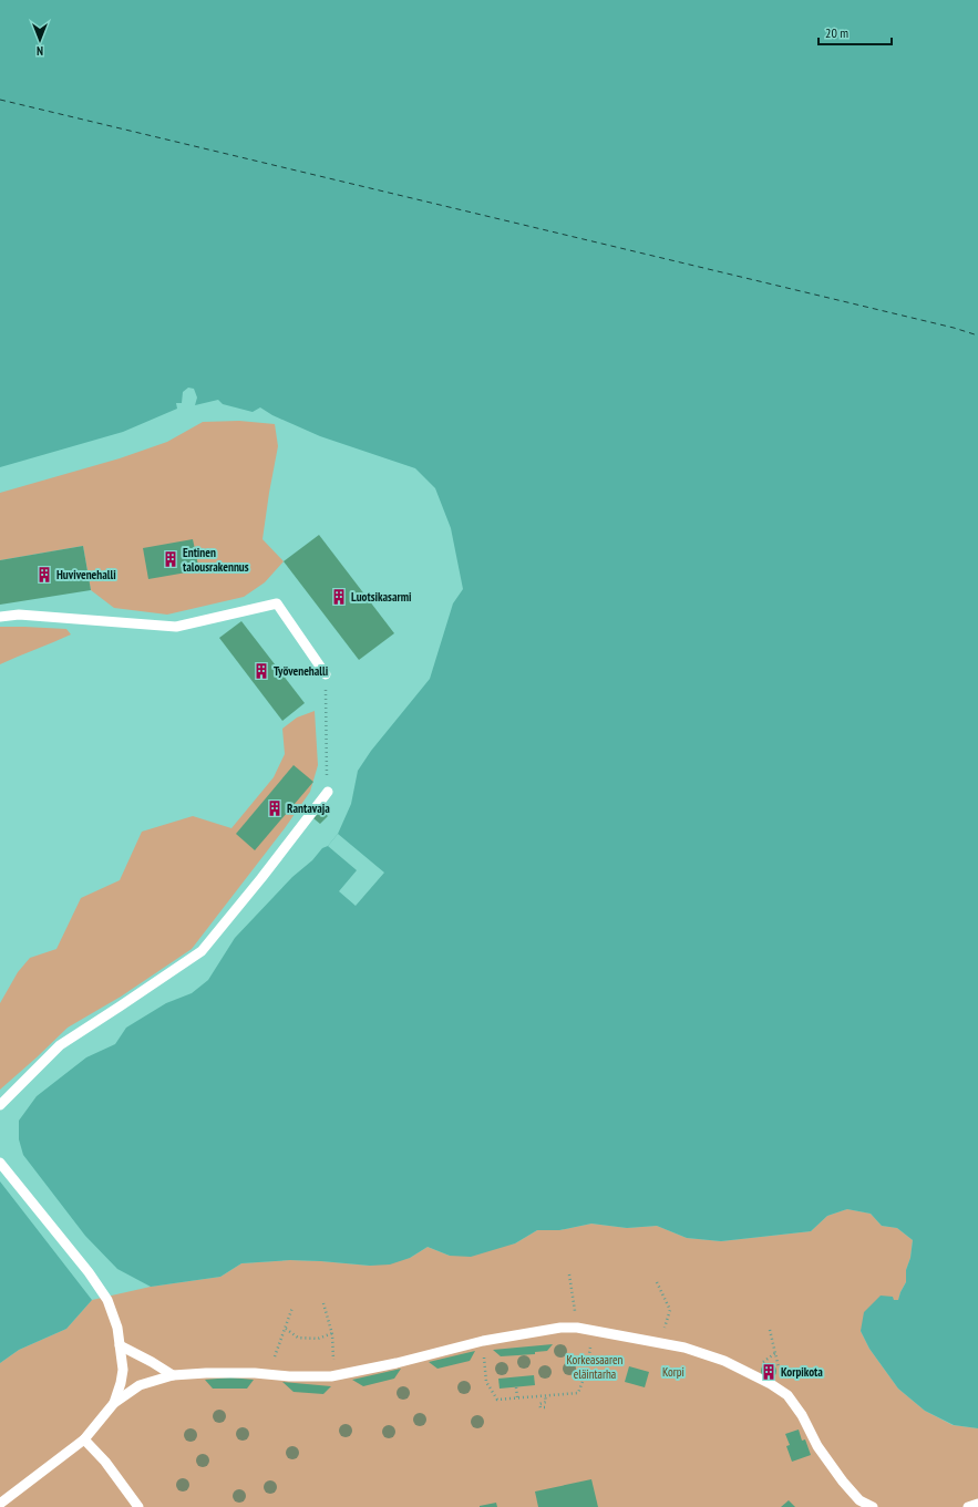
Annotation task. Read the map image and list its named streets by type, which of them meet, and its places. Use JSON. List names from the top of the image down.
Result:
{
  "parks": ["Korkeasaaren eläintarha", "Korpi"],
  "places": {
    "building": [
      "Entinen talousrakennus",
      "Huvivenehalli",
      "Luotsikasarmi",
      "Työvenehalli",
      "Rantavaja",
      "Korpikota"
    ]
  },
  "scale_bar": "20 m",
  "north": "bottom"
}
